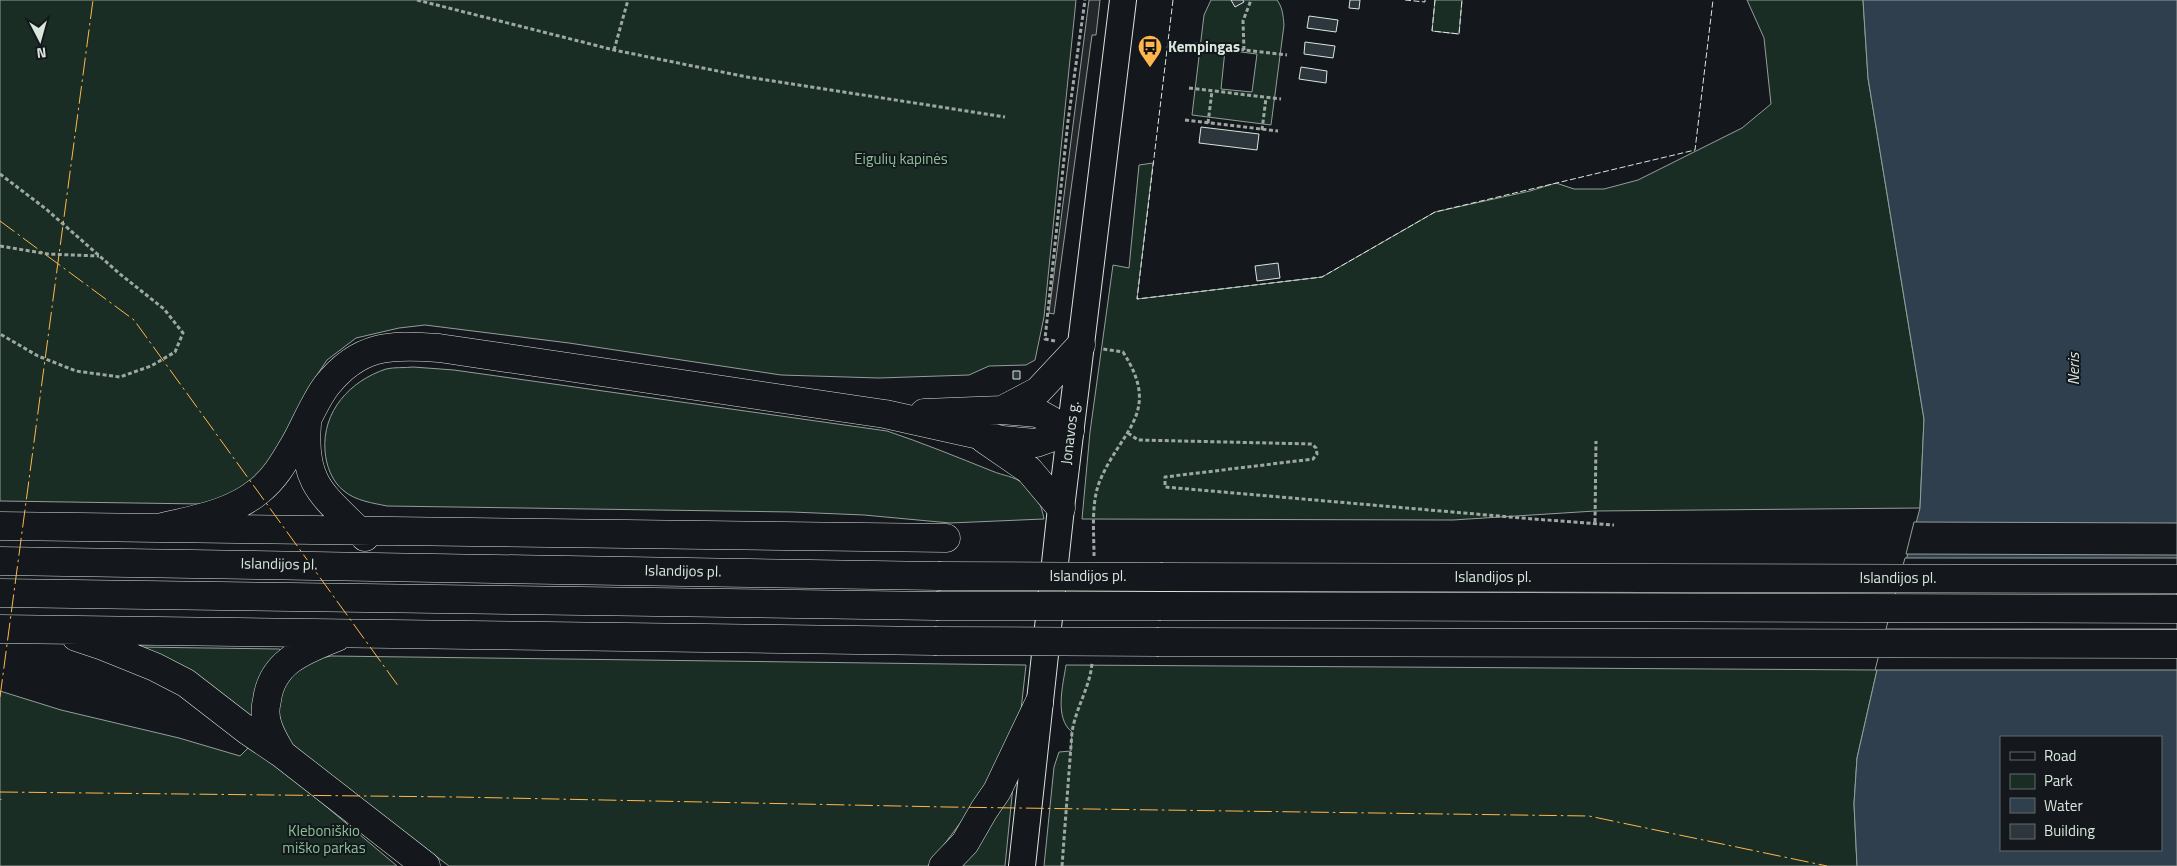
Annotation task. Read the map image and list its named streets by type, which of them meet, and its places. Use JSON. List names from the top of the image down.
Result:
{
  "streets": {
    "highway": ["Islandijos pl."],
    "main road": ["Jonavos g."]
  },
  "water": ["Neris"],
  "parks": ["Eigulių kapinės", "Kleboniškio miško parkas"],
  "places": {
    "bus stop": ["Kempingas"]
  },
  "legend": [
    "Road",
    "Park",
    "Water",
    "Building"
  ],
  "north": "bottom"
}
